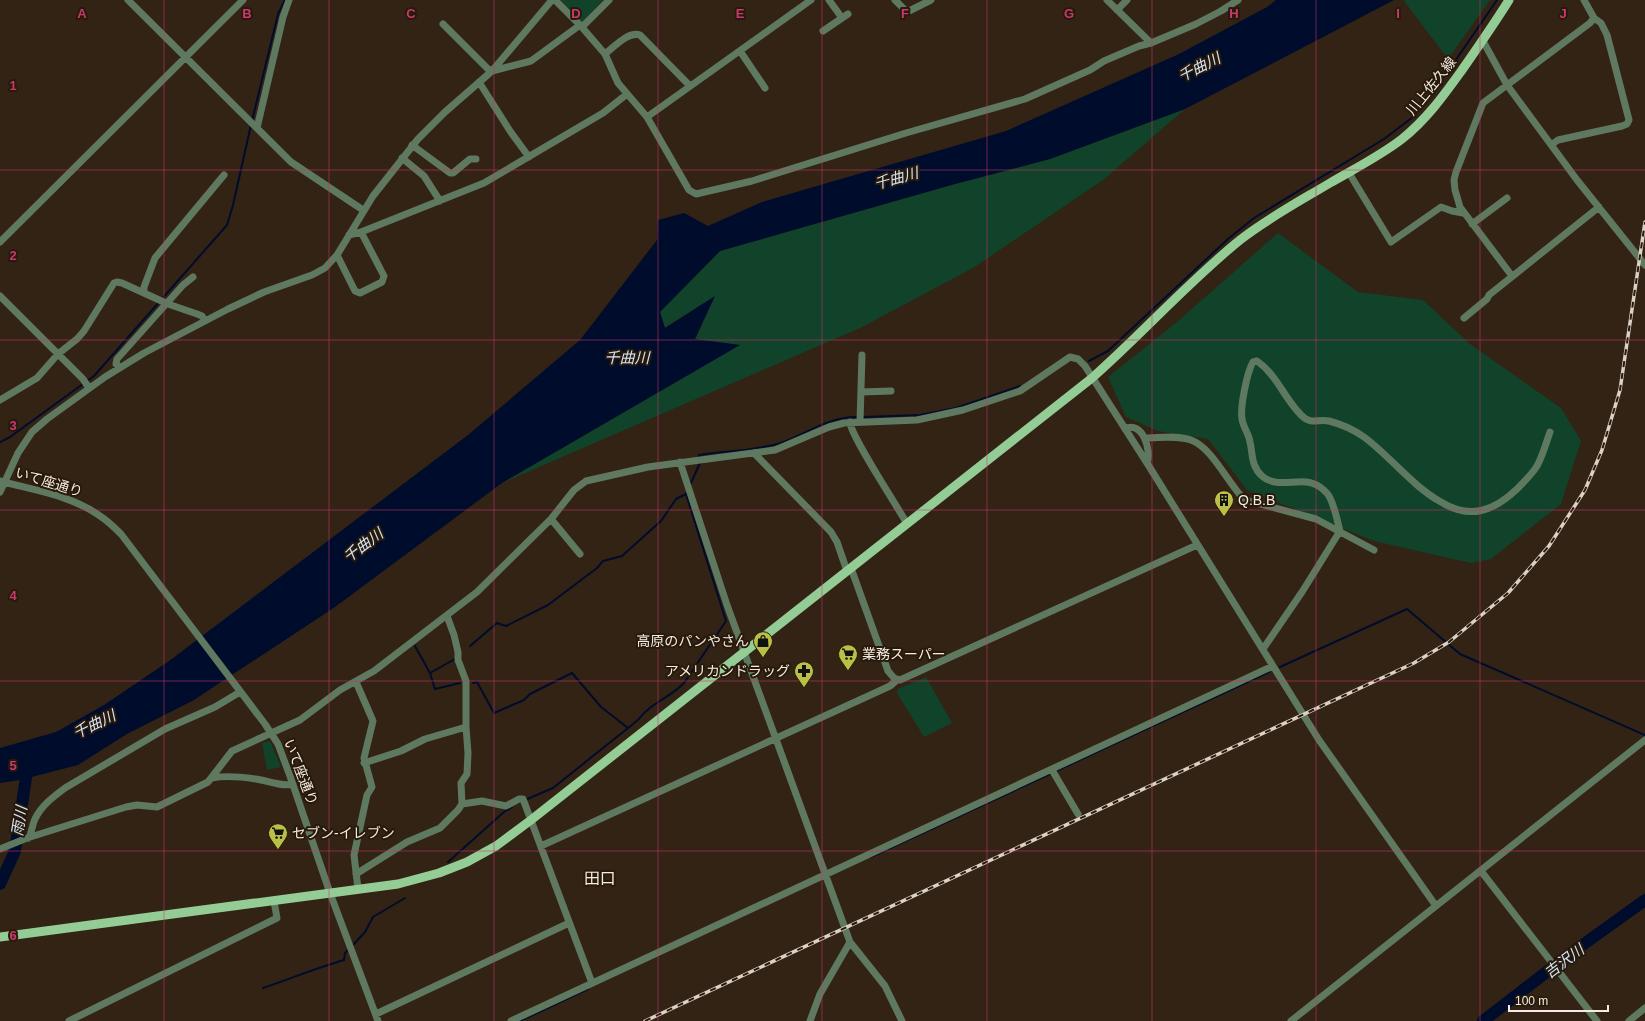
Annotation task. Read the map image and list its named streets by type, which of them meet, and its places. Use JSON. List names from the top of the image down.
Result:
{
  "streets": {
    "main road": ["川上佐久線"],
    "street": ["いて座通り"]
  },
  "crossings": [
    ["川上佐久線", "いて座通り"]
  ],
  "districts": ["田口"],
  "water": ["千曲川", "雨川", "吉沢川"],
  "places": {
    "building": ["Q.B.B"],
    "shop": ["高原のパンやさん"],
    "supermarket": ["業務スーパー", "セブン-イレブン"],
    "pharmacy": ["アメリカンドラッグ"]
  },
  "scale_bar": "100 m",
  "grid": {
    "columns": [
      "A",
      "B",
      "C",
      "D",
      "E",
      "F",
      "G",
      "H",
      "I",
      "J"
    ],
    "rows": [
      "1",
      "2",
      "3",
      "4",
      "5",
      "6"
    ]
  }
}
